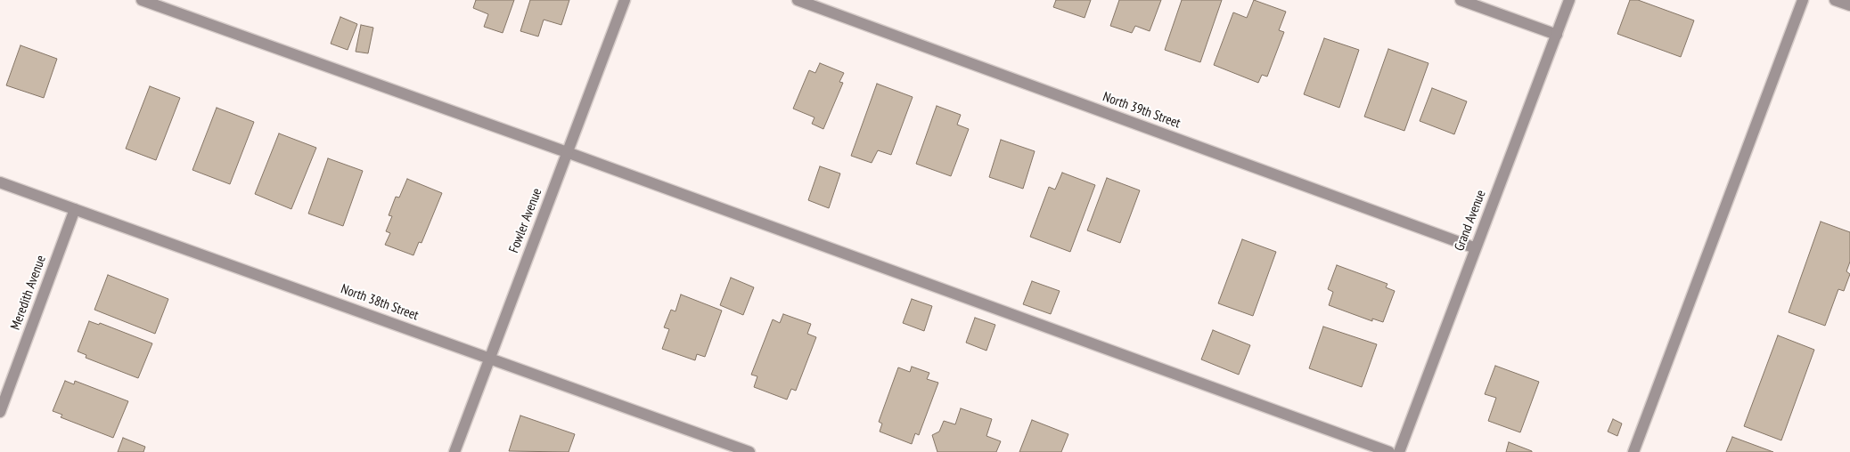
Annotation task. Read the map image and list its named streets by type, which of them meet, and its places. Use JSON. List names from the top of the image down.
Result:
{
  "streets": {
    "street": [
      "North 39th Street",
      "Fowler Avenue",
      "Grand Avenue",
      "Meredith Avenue",
      "North 38th Street"
    ]
  },
  "crossings": [
    ["North 39th Street", "Grand Avenue"],
    ["Fowler Avenue", "North 38th Street"],
    ["Meredith Avenue", "North 38th Street"]
  ]
}
